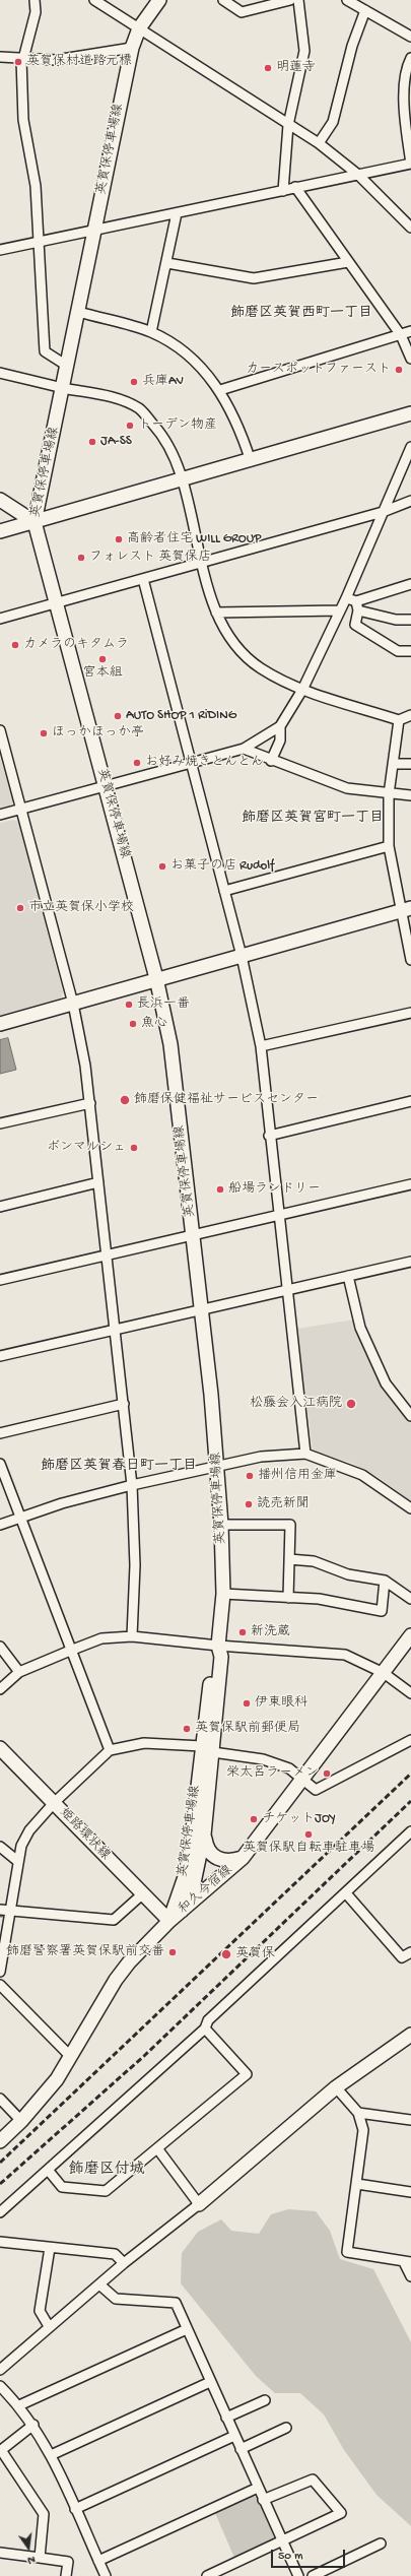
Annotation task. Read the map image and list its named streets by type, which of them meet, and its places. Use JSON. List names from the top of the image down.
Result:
{
  "streets": {
    "main road": ["英賀保停車場線", "姫路環状線", "和久今宿線"]
  },
  "crossings": [
    ["英賀保停車場線", "姫路環状線"],
    ["英賀保停車場線", "和久今宿線"],
    ["姫路環状線", "和久今宿線"]
  ],
  "districts": [
    "飾磨区英賀西町一丁目",
    "飾磨区英賀宮町一丁目",
    "飾磨区英賀春日町一丁目",
    "飾磨区付城"
  ],
  "places": [
    "英賀保村道路元標",
    "明蓮寺",
    "カースポットファースト",
    "兵庫AV",
    "トーデン物産",
    "JA-SS",
    "高齢者住宅 WILL GROUP",
    "フォレスト 英賀保店",
    "カメラのキタムラ",
    "宮本組",
    "AUTO SHOP 1 RiDING",
    "ほっかほっか亭",
    "お好み焼きとんとん",
    "お菓子の店 Rudolf",
    "市立英賀保小学校",
    "長浜一番",
    "魚心",
    "飾磨保健福祉サービスセンター",
    "ボンマルシェ",
    "船場ランドリー",
    "松藤会入江病院",
    "播州信用金庫",
    "読売新聞",
    "新洗蔵",
    "伊東眼科",
    "英賀保駅前郵便局",
    "栄太呂ラーメン",
    "チケットJOY",
    "英賀保駅自転車駐車場",
    "飾磨警察署英賀保駅前交番",
    "英賀保"
  ],
  "scale_bar": "50 m",
  "north": "bottom"
}
